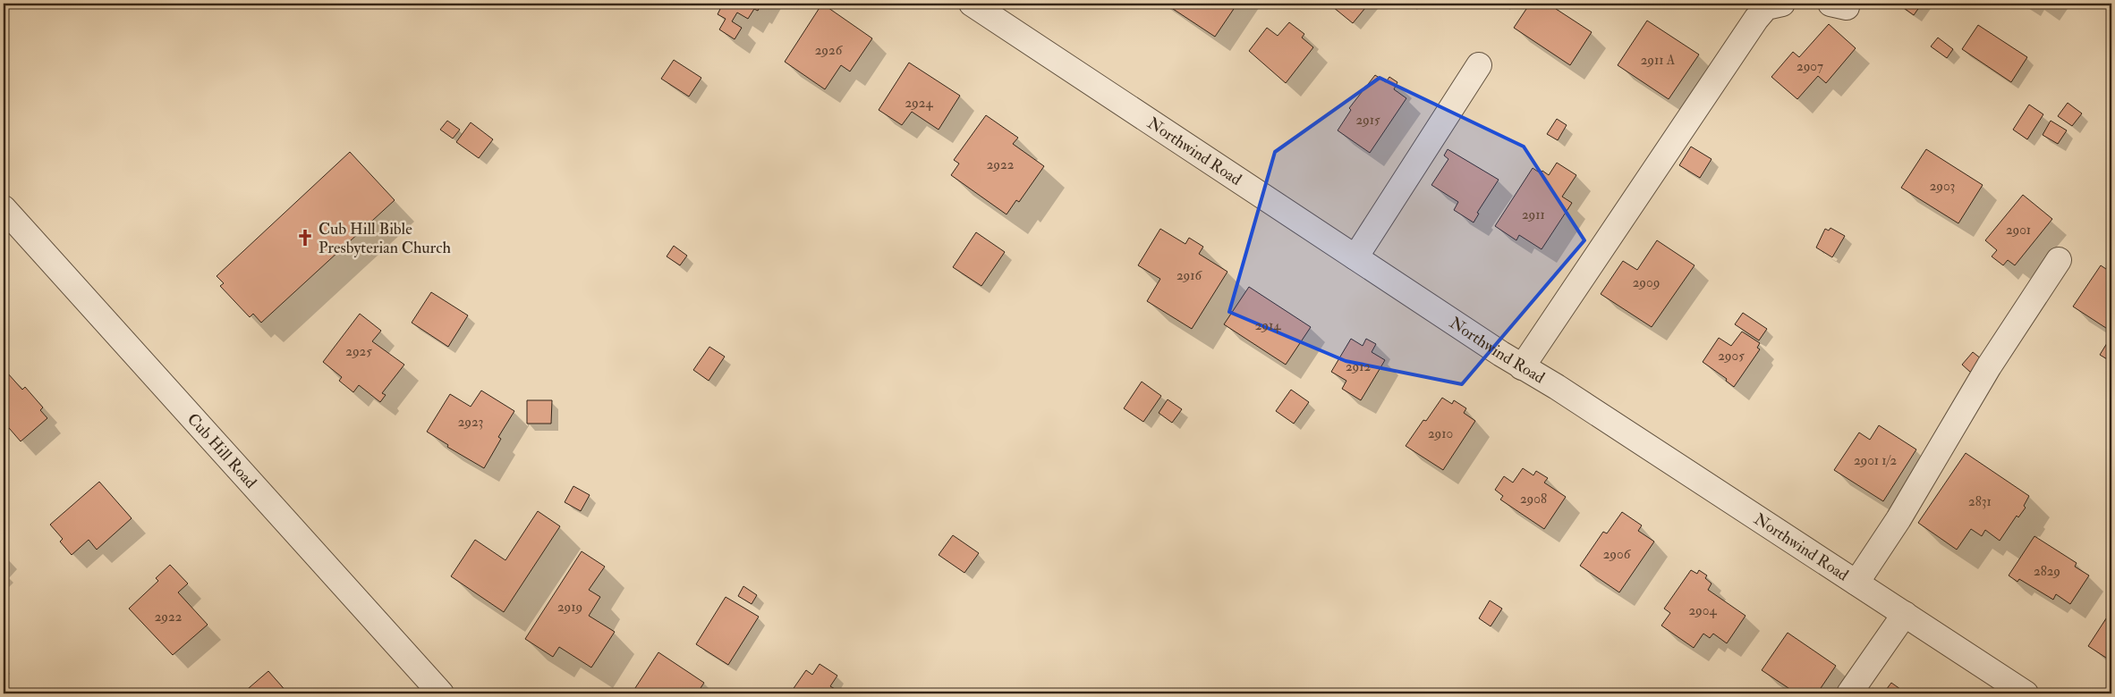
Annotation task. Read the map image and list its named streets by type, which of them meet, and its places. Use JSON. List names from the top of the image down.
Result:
{
  "streets": {
    "street": ["Northwind Road", "Cub Hill Road"]
  },
  "places": {
    "church": ["Cub Hill Bible Presbyterian Church"]
  },
  "house_numbers": [
    "2926",
    "2911 A",
    "2907",
    "2924",
    "2915",
    "2922",
    "2903",
    "2911",
    "2901",
    "2916",
    "2909",
    "2914",
    "2925",
    "2905",
    "2912",
    "2923",
    "2910",
    "2901 1/2",
    "2908",
    "2831",
    "2906",
    "2829",
    "2919",
    "2904",
    "2922"
  ]
}
